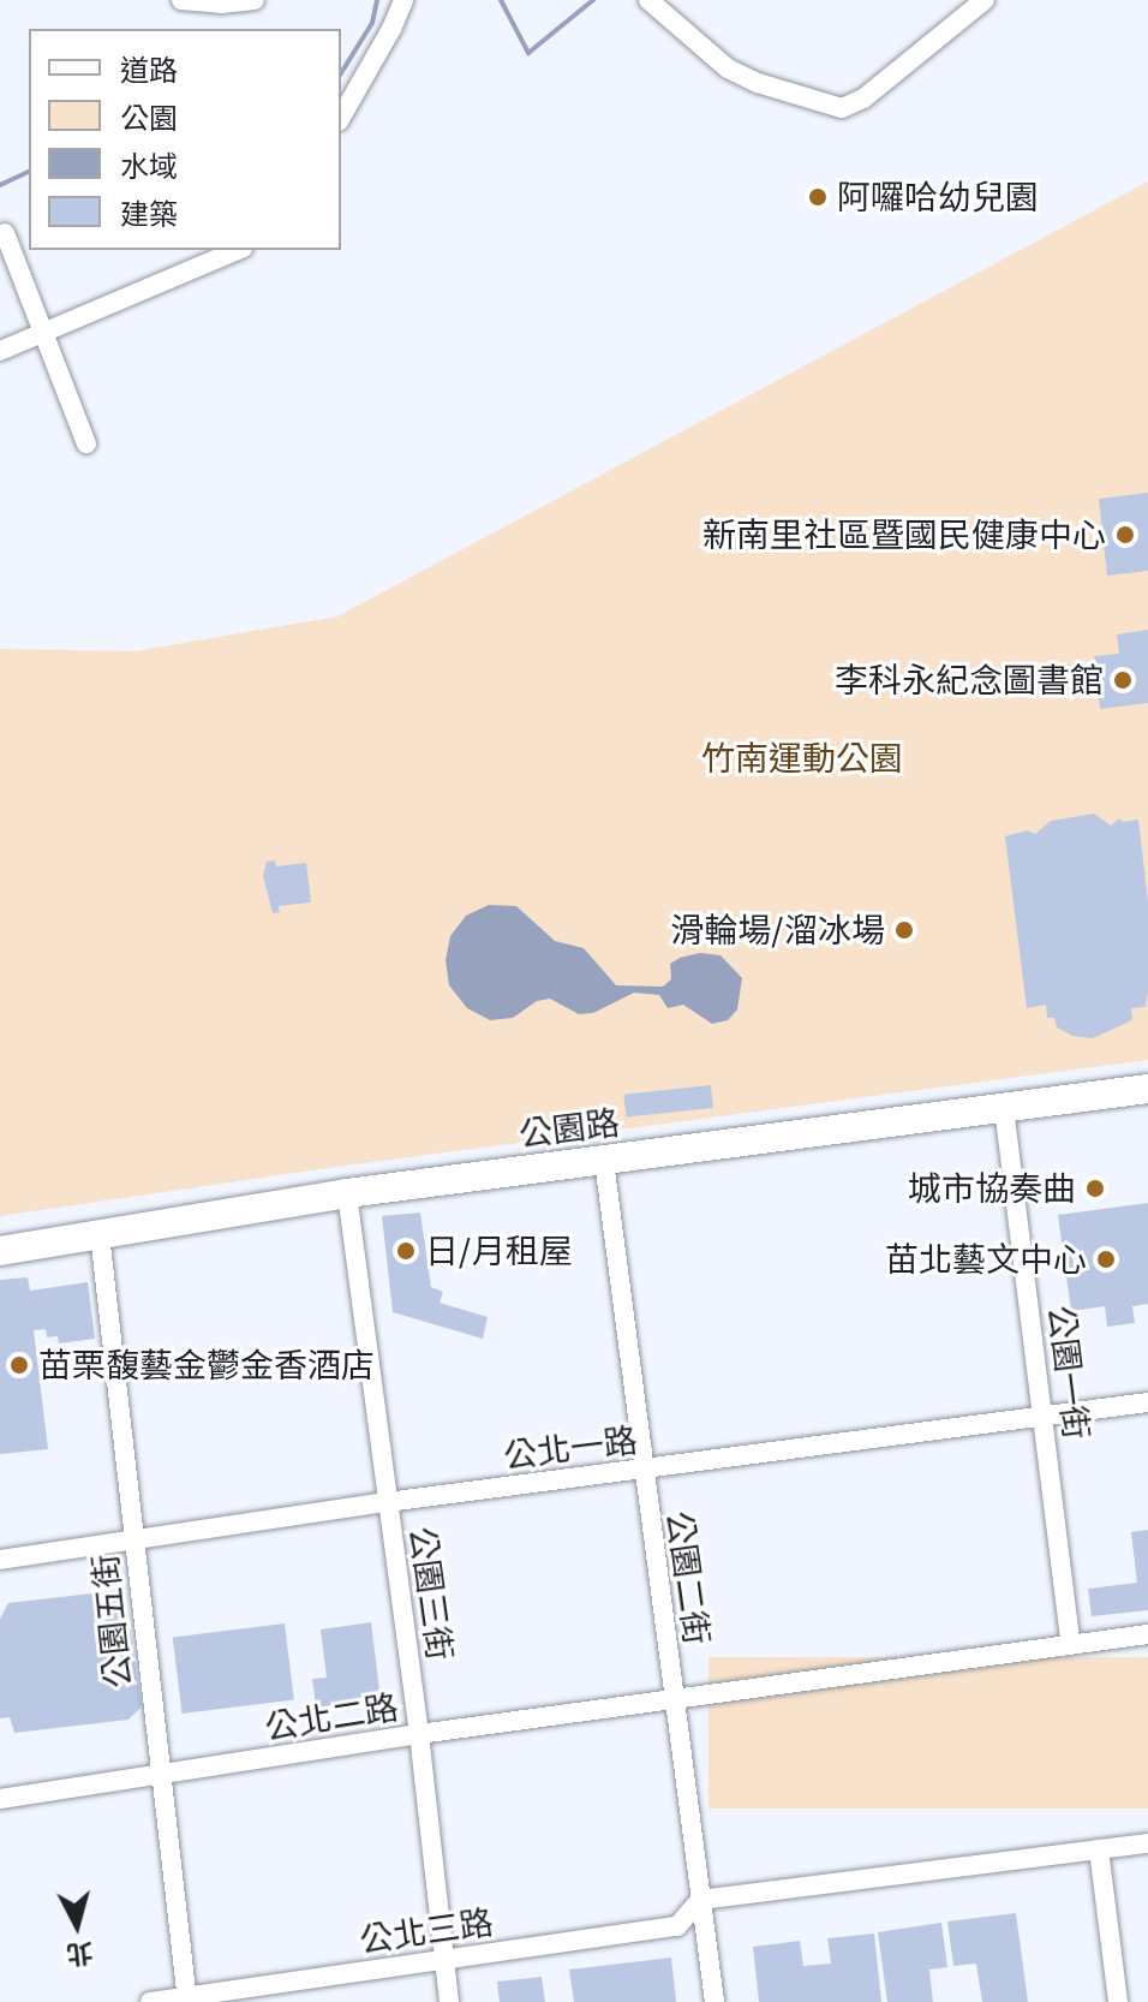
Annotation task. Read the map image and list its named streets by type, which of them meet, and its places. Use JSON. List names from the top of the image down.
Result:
{
  "streets": {
    "street": [
      "公園路",
      "公園一街",
      "公北一路",
      "公園二街",
      "公園三街",
      "公園五街",
      "公北二路",
      "公北三路"
    ]
  },
  "crossings": [
    ["公園路", "公園一街"],
    ["公園路", "公園二街"],
    ["公園路", "公園三街"],
    ["公園路", "公園五街"],
    ["公園一街", "公北一路"],
    ["公園一街", "公北二路"],
    ["公北一路", "公園二街"],
    ["公北一路", "公園三街"],
    ["公北一路", "公園五街"],
    ["公園二街", "公北二路"],
    ["公園二街", "公北三路"],
    ["公園三街", "公北二路"],
    ["公園三街", "公北三路"],
    ["公園五街", "公北二路"],
    ["公園五街", "公北三路"]
  ],
  "parks": ["竹南運動公園"],
  "places": [
    "阿囉哈幼兒園",
    "新南里社區暨國民健康中心",
    "李科永紀念圖書館",
    "滑輪場/溜冰場",
    "城市協奏曲",
    "日/月租屋",
    "苗北藝文中心",
    "苗栗馥藝金鬱金香酒店"
  ],
  "legend": [
    "道路",
    "公園",
    "水域",
    "建築"
  ],
  "north": "bottom"
}
